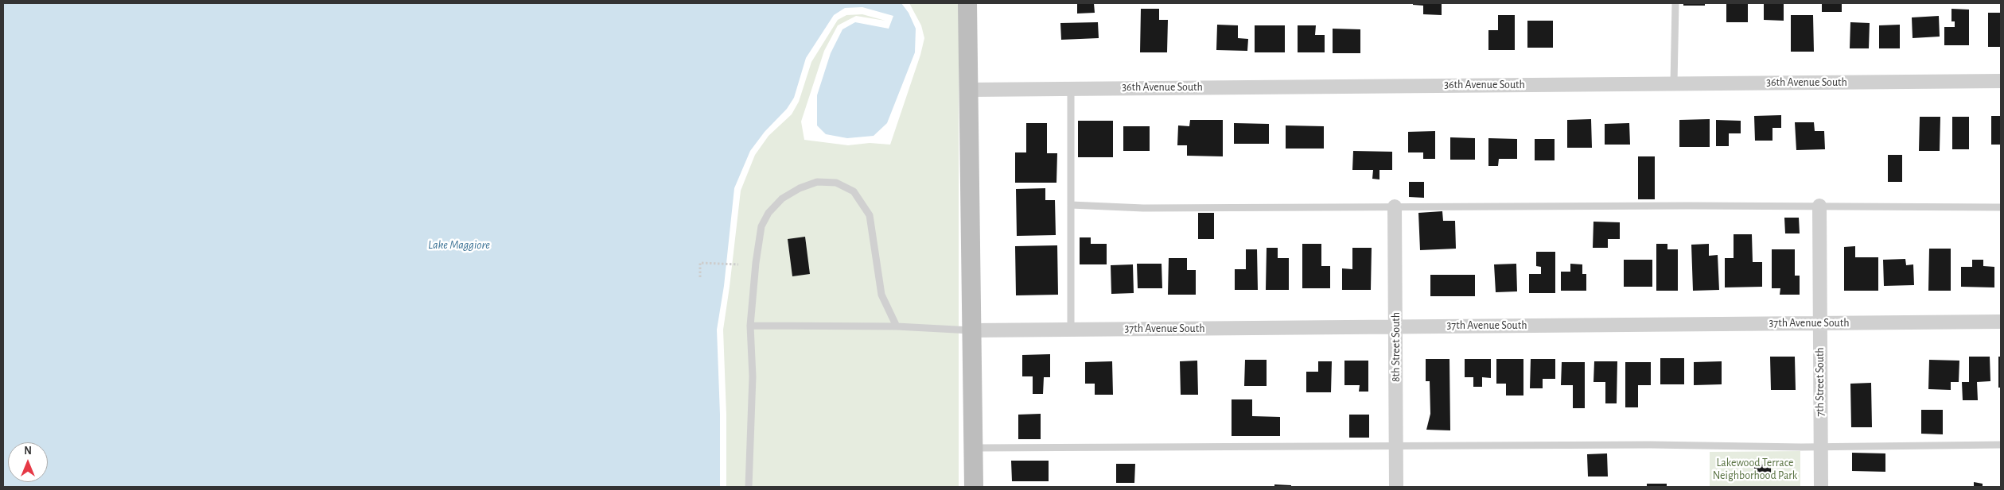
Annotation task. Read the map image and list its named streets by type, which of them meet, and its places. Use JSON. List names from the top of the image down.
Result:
{
  "streets": {
    "street": [
      "36th Avenue South",
      "37th Avenue South",
      "8th Street South",
      "7th Street South"
    ]
  },
  "crossings": [
    ["37th Avenue South", "8th Street South"],
    ["37th Avenue South", "7th Street South"]
  ],
  "water": ["Lake Maggiore"],
  "parks": ["Lakewood Terrace Neighborhood Park"],
  "north": "top"
}
